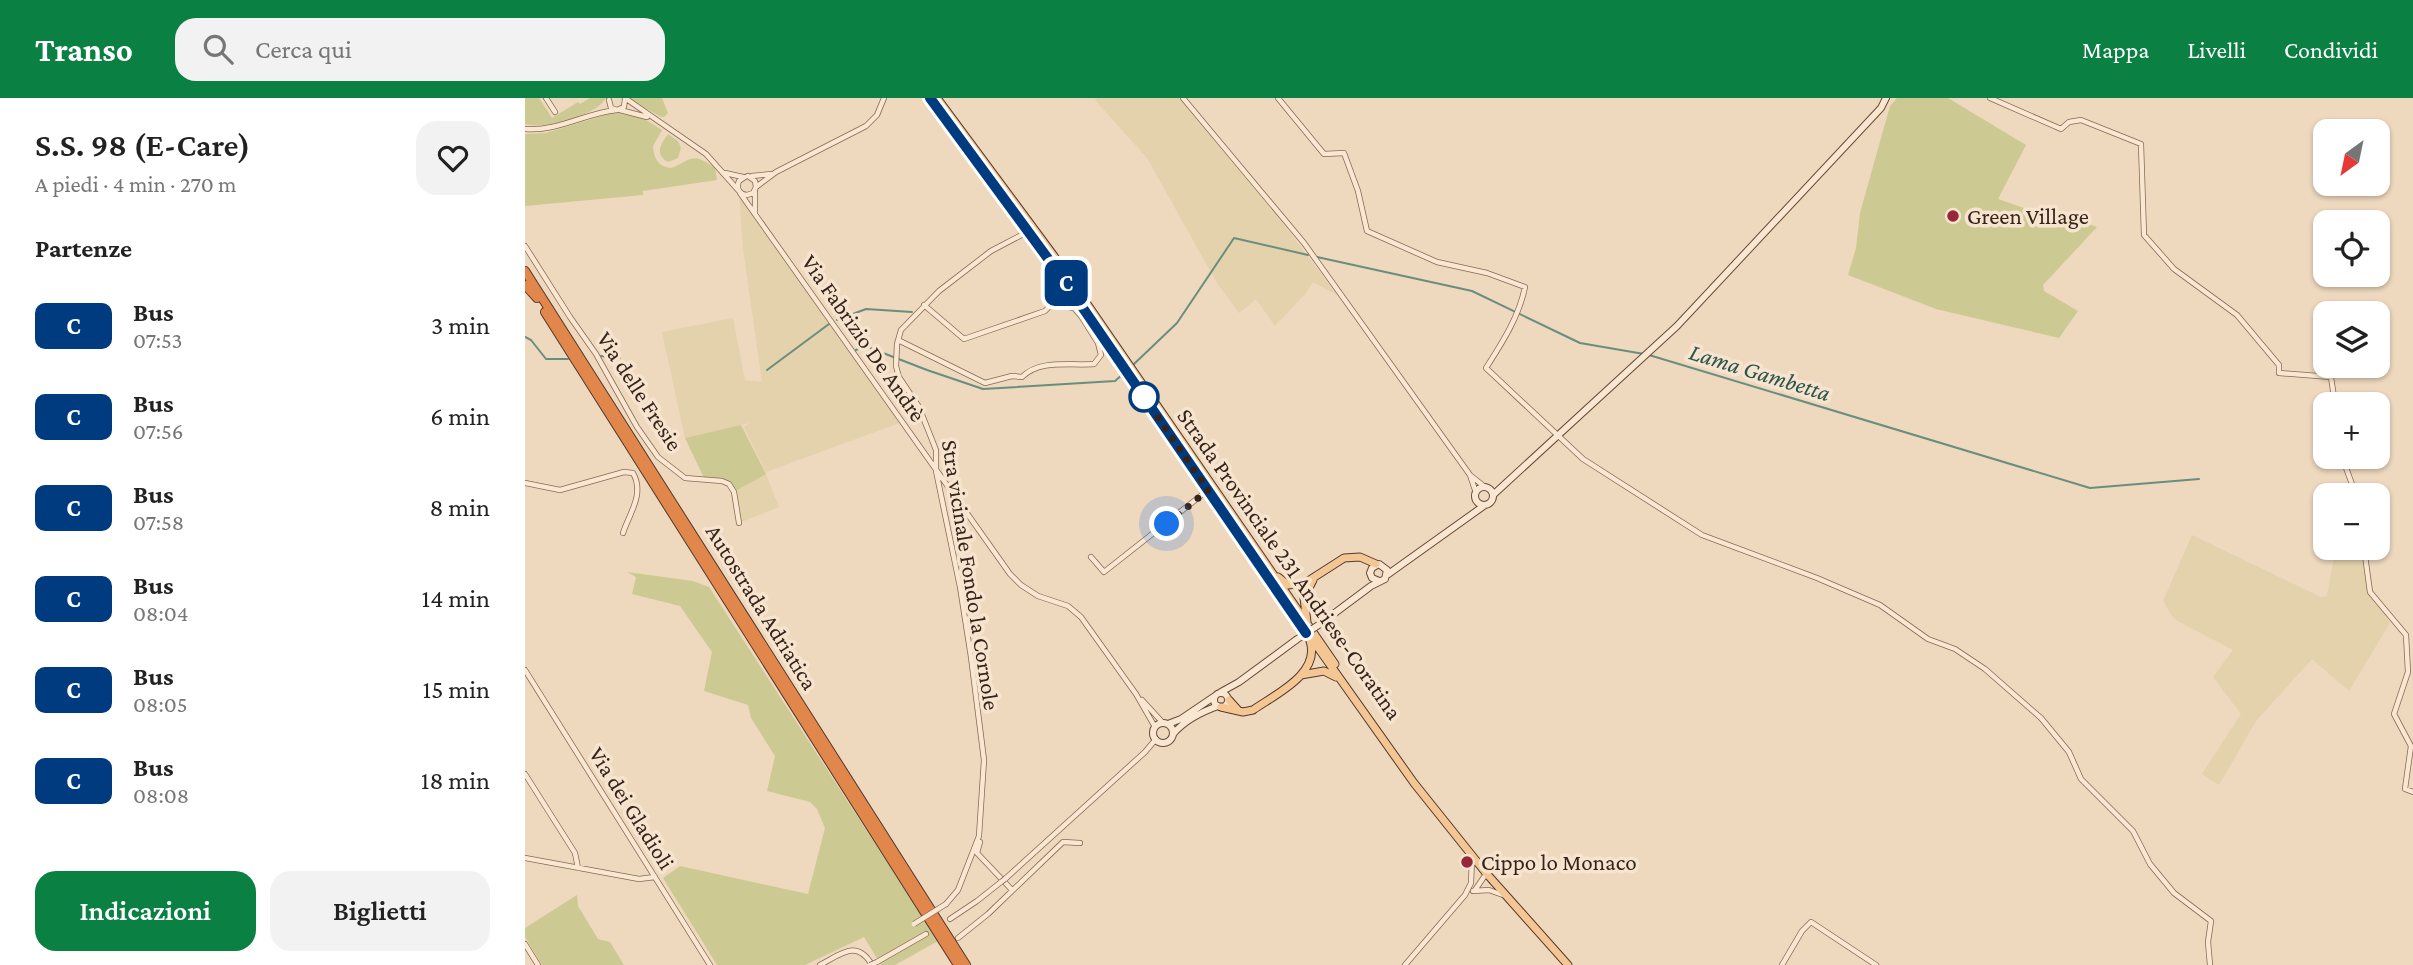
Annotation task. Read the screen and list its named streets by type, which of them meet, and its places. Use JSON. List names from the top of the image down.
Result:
{
  "streets": {
    "highway": ["Autostrada Adriatica"],
    "main road": ["Strada Provinciale 231 Andriese-Coratina"],
    "street": [
      "Via Fabrizio De Andrè",
      "Via delle Fresie",
      "Stra vicinale Fondo la Cornole",
      "Via dei Gladioli"
    ]
  },
  "crossings": [
    ["Via Fabrizio De Andrè", "Stra vicinale Fondo la Cornole"]
  ],
  "water": ["Lama Gambetta"],
  "places": ["Green Village", "Cippo lo Monaco"],
  "lines": ["bus line C"],
  "north": "bottom left",
  "page": {
    "header": "Transo",
    "search": "Cerca qui",
    "nav": ["Mappa", "Livelli", "Condividi"],
    "heading": [
      ["S.S. 98 (E-Care)", "A piedi · 4 min · 270 m"],
      "Partenze"
    ],
    "on_map": "C",
    "map_buttons": ["+", "−"],
    "list": [
      {
        "mark": "C",
        "name": "Bus",
        "note": "07:53",
        "value": "3 min"
      },
      {
        "mark": "C",
        "name": "Bus",
        "note": "07:56",
        "value": "6 min"
      },
      {
        "mark": "C",
        "name": "Bus",
        "note": "07:58",
        "value": "8 min"
      },
      {
        "mark": "C",
        "name": "Bus",
        "note": "08:04",
        "value": "14 min"
      },
      {
        "mark": "C",
        "name": "Bus",
        "note": "08:05",
        "value": "15 min"
      },
      {
        "mark": "C",
        "name": "Bus",
        "note": "08:08",
        "value": "18 min"
      }
    ],
    "buttons": ["Indicazioni", "Biglietti"]
  }
}
